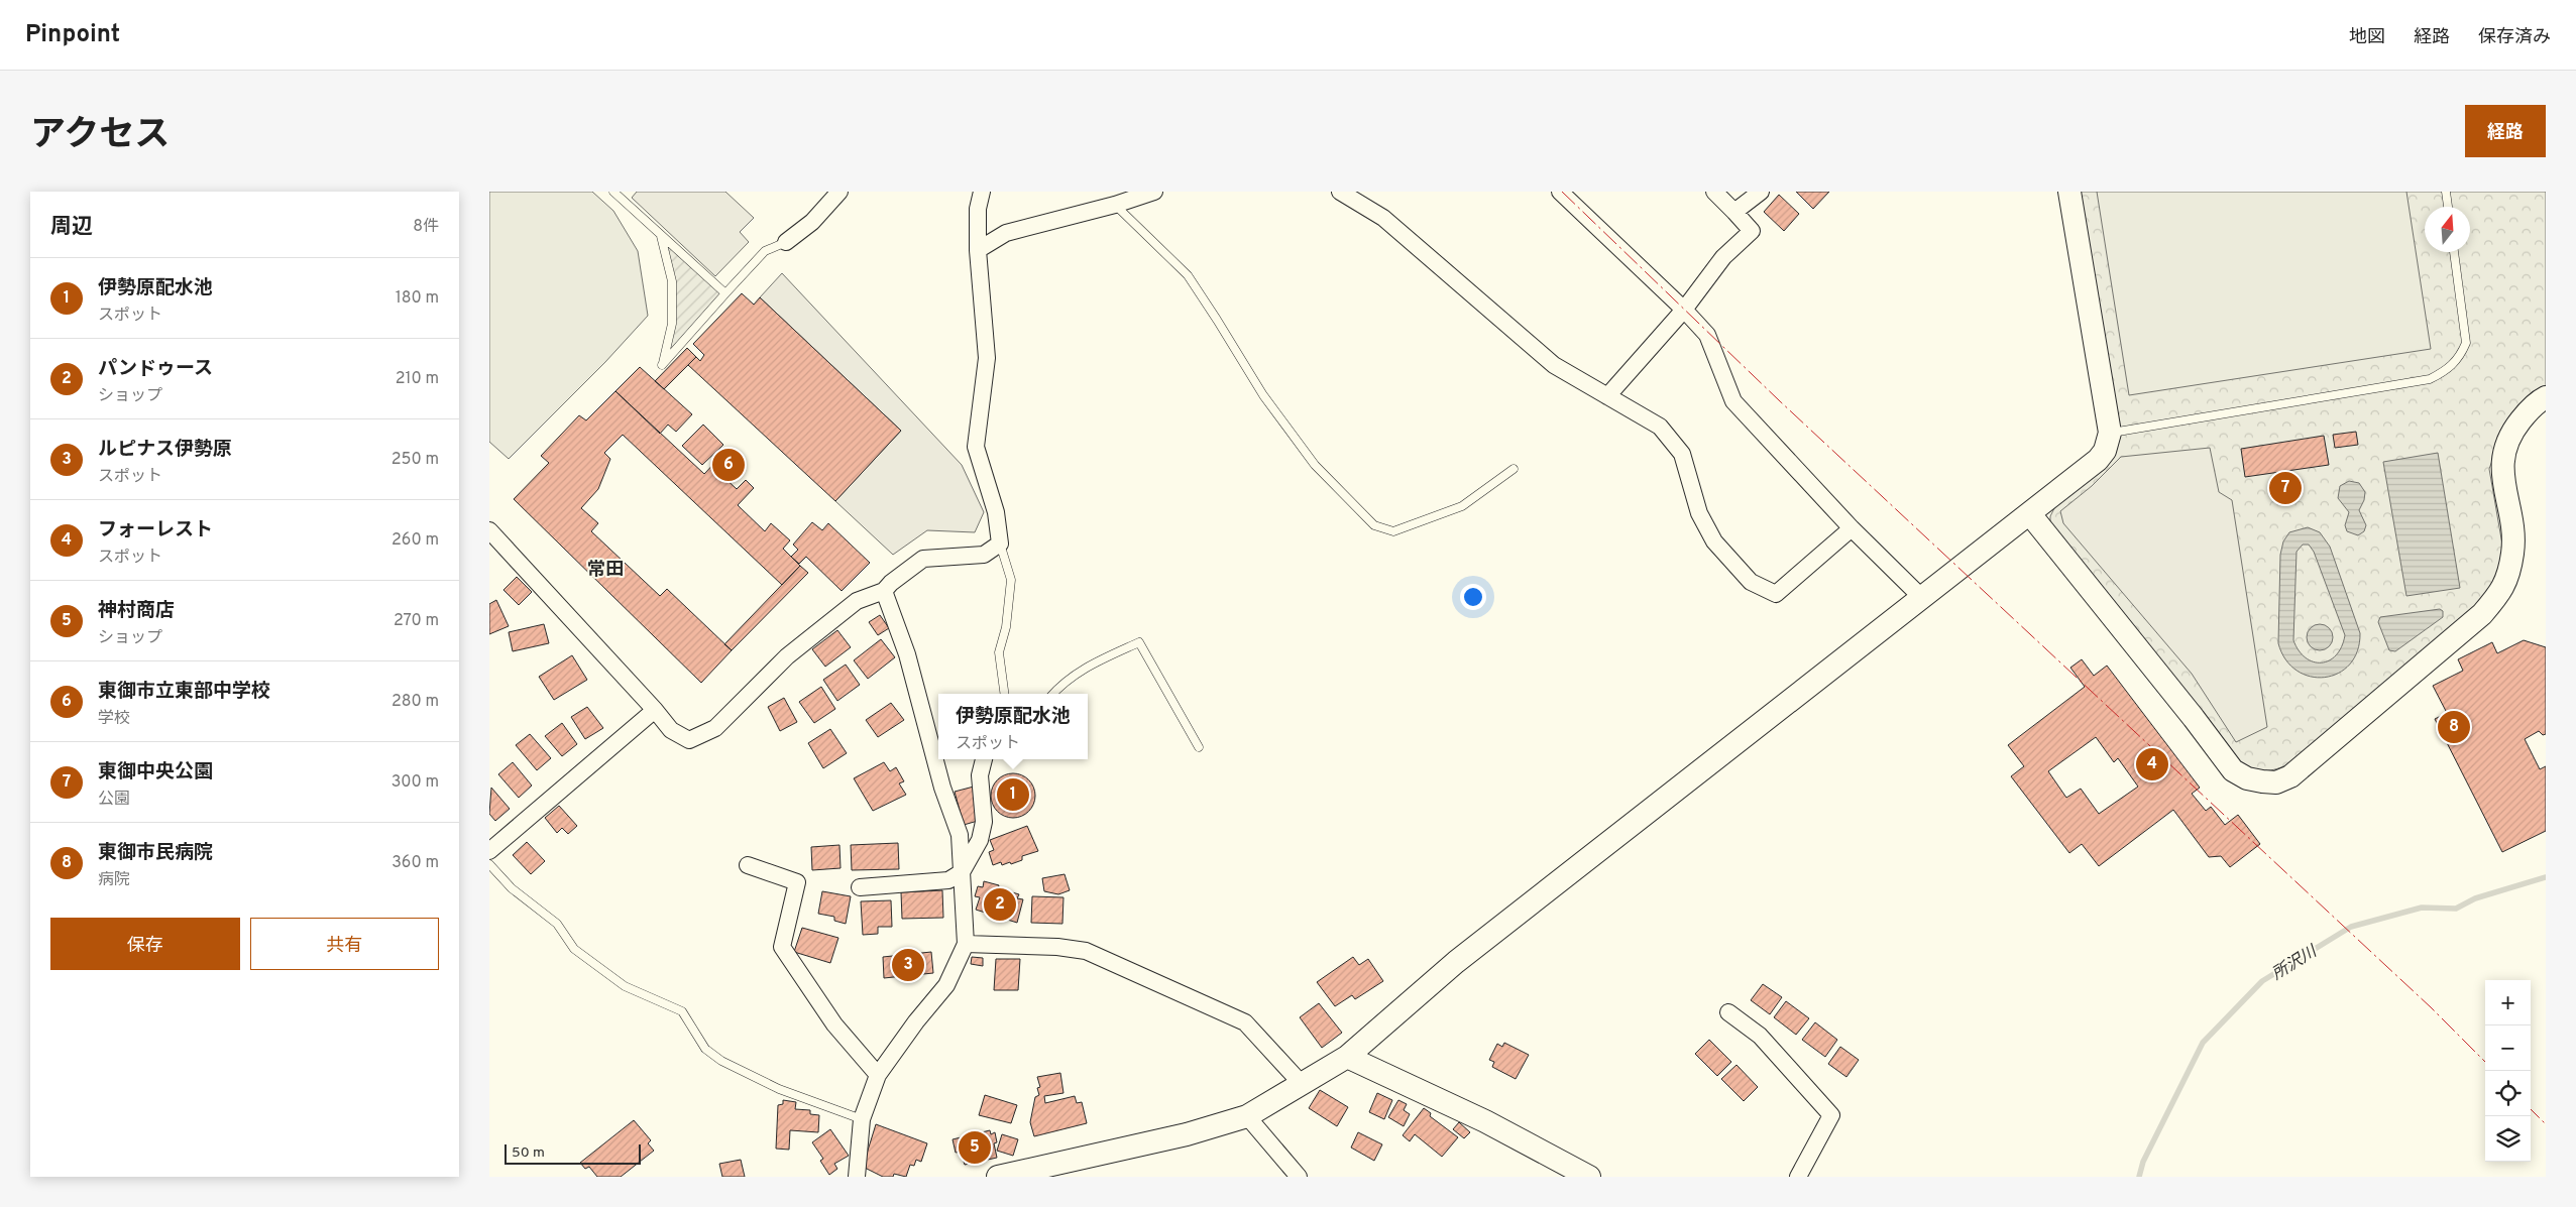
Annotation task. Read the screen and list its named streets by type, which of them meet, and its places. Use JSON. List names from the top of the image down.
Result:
{
  "districts": ["常田"],
  "water": ["所沢川"],
  "scale_bar": "50 m",
  "north": "top",
  "page": {
    "header": "Pinpoint",
    "nav": ["地図", "経路", "保存済み"],
    "title": "アクセス",
    "buttons": [
      "経路",
      ["保存", "共有"]
    ],
    "heading": ["周辺", "8件"],
    "list": [
      {
        "mark": "1",
        "name": "伊勢原配水池",
        "note": "スポット",
        "value": "180 m"
      },
      {
        "mark": "2",
        "name": "パンドゥース",
        "note": "ショップ",
        "value": "210 m"
      },
      {
        "mark": "3",
        "name": "ルピナス伊勢原",
        "note": "スポット",
        "value": "250 m"
      },
      {
        "mark": "4",
        "name": "フォーレスト",
        "note": "スポット",
        "value": "260 m"
      },
      {
        "mark": "5",
        "name": "神村商店",
        "note": "ショップ",
        "value": "270 m"
      },
      {
        "mark": "6",
        "name": "東御市立東部中学校",
        "note": "学校",
        "value": "280 m"
      },
      {
        "mark": "7",
        "name": "東御中央公園",
        "note": "公園",
        "value": "300 m"
      },
      {
        "mark": "8",
        "name": "東御市民病院",
        "note": "病院",
        "value": "360 m"
      }
    ],
    "pins": [
      "6",
      "7",
      "8",
      "4",
      "1",
      "2",
      "3",
      "5"
    ],
    "popup": ["伊勢原配水池", "スポット"],
    "map_buttons": ["+", "−"],
    "scale": "50 m"
  }
}
